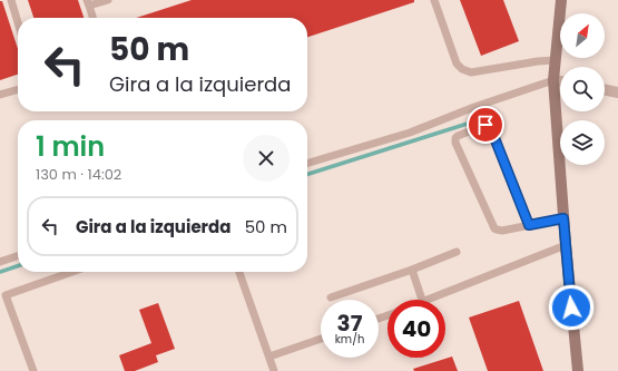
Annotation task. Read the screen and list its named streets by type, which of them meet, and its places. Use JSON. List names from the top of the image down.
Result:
{
  "north": "top right",
  "page": {
    "turn": ["50 m", "Gira a la izquierda"],
    "heading": ["1 min", "130 m · 14:02"],
    "list": [
      {
        "name": "Gira a la izquierda",
        "value": "50 m"
      }
    ],
    "speed": "37 km/h",
    "limit": "40"
  }
}
